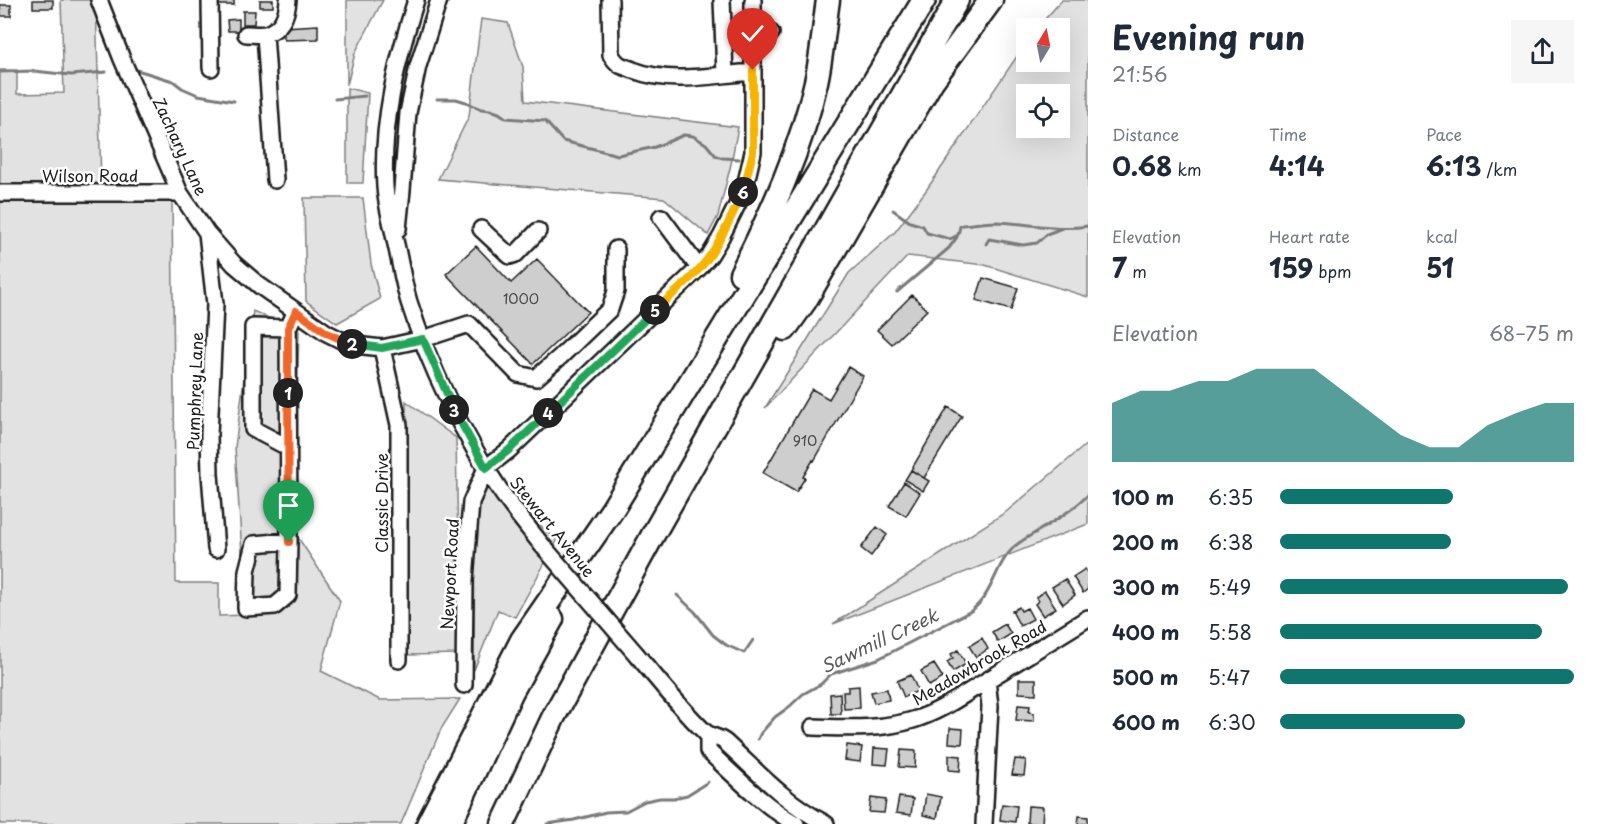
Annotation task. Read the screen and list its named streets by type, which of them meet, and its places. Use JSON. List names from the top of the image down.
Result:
{
  "streets": {
    "street": [
      "Zachary Lane",
      "Wilson Road",
      "Pumphrey Lane",
      "Classic Drive",
      "Stewart Avenue",
      "Newport Road",
      "Meadowbrook Road"
    ]
  },
  "crossings": [
    ["Zachary Lane", "Wilson Road"],
    ["Zachary Lane", "Pumphrey Lane"],
    ["Zachary Lane", "Classic Drive"],
    ["Zachary Lane", "Stewart Avenue"],
    ["Stewart Avenue", "Newport Road"]
  ],
  "water": ["Sawmill Creek"],
  "house_numbers": ["1000", "910"],
  "north": "top",
  "page": {
    "heading": ["Evening run", "21:56"],
    "stats": [
      ["Distance", "0.68 km"],
      ["Time", "4:14"],
      ["Pace", "6:13 /km"],
      ["Elevation", "7 m"],
      ["Heart rate", "159 bpm"],
      ["kcal", "51"]
    ],
    "pins": [
      "6",
      "5",
      "2",
      "1",
      "3",
      "4"
    ],
    "chart": ["Elevation", "68–75 m"],
    "list": [
      {
        "name": "100 m",
        "note": "6:35"
      },
      {
        "name": "200 m",
        "note": "6:38"
      },
      {
        "name": "300 m",
        "note": "5:49"
      },
      {
        "name": "400 m",
        "note": "5:58"
      },
      {
        "name": "500 m",
        "note": "5:47"
      },
      {
        "name": "600 m",
        "note": "6:30"
      }
    ]
  }
}
